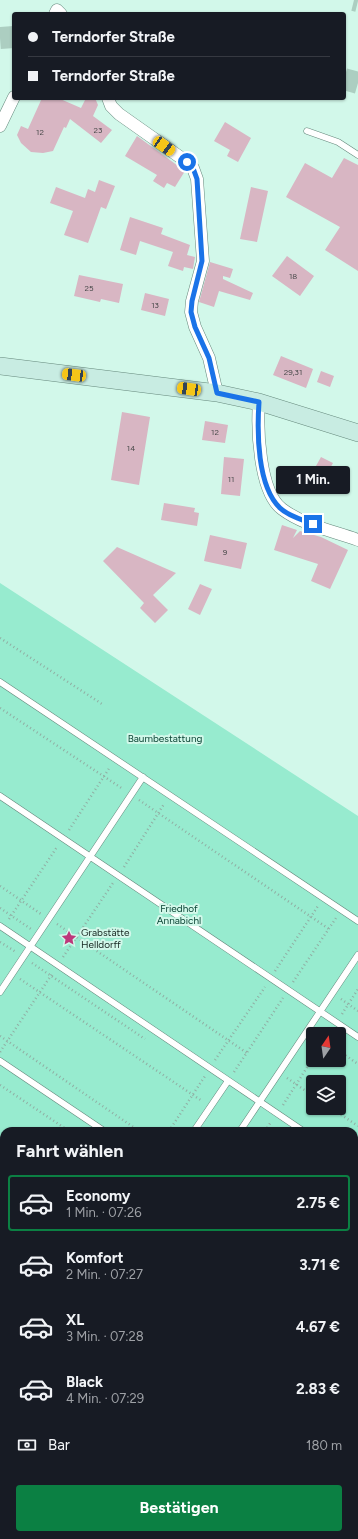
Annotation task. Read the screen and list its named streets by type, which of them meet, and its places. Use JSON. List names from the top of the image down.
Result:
{
  "parks": ["Baumbestattung", "Friedhof Annabichl"],
  "places": {
    "place": ["Grabstätte Helldorff"]
  },
  "house_numbers": [
    "23",
    "12",
    "18",
    "25",
    "13",
    "29,31",
    "12",
    "14",
    "11",
    "9"
  ],
  "north": "top",
  "page": {
    "banner": ["Terndorfer Straße", "Terndorfer Straße"],
    "bubble": "1 Min.",
    "heading": "Fahrt wählen",
    "list": [
      {
        "name": "Economy",
        "note": "1 Min. · 07:26",
        "value": "2.75 €"
      },
      {
        "name": "Komfort",
        "note": "2 Min. · 07:27",
        "value": "3.71 €"
      },
      {
        "name": "XL",
        "note": "3 Min. · 07:28",
        "value": "4.67 €"
      },
      {
        "name": "Black",
        "note": "4 Min. · 07:29",
        "value": "2.83 €"
      }
    ],
    "pay": ["Bar", "180 m"],
    "buttons": "Bestätigen"
  }
}
